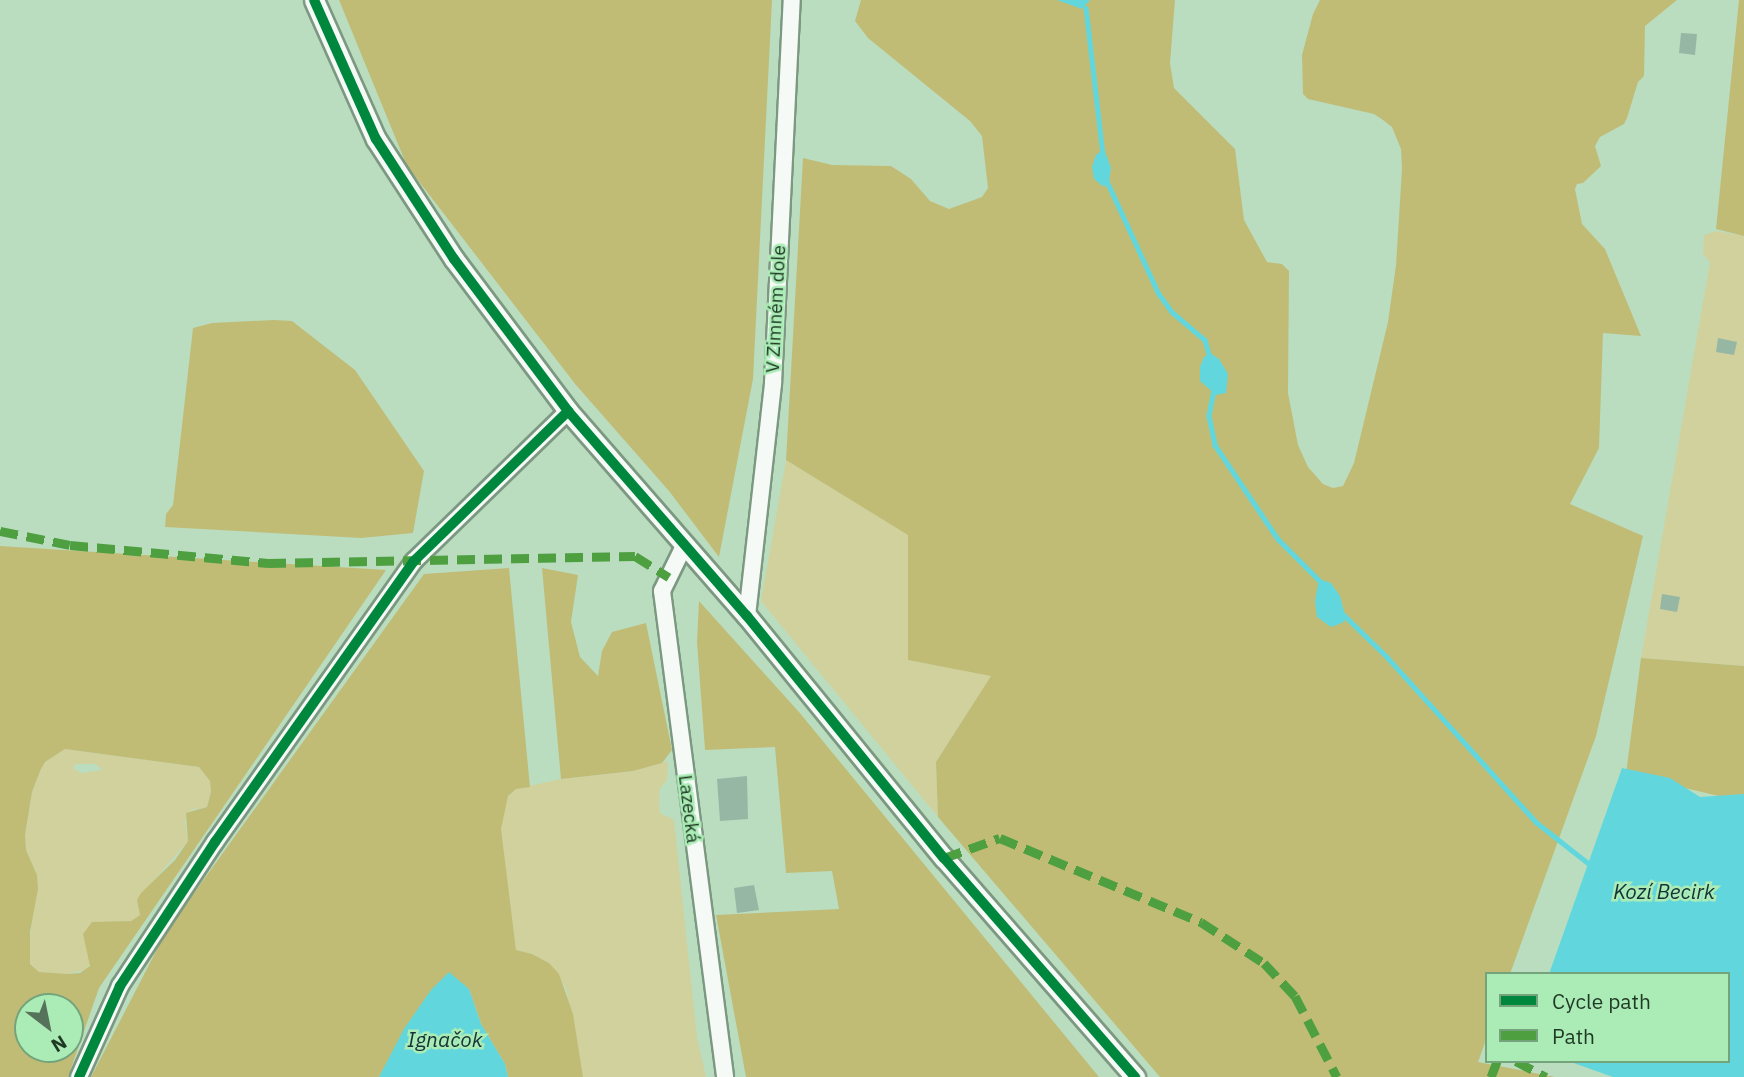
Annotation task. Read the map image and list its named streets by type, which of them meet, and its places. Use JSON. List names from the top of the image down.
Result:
{
  "streets": {
    "street": ["V Zimném dole", "Lazecká"]
  },
  "water": ["Kozí Becirk", "Ignačok"],
  "legend": ["Cycle path", "Path"],
  "north": "bottom right"
}
